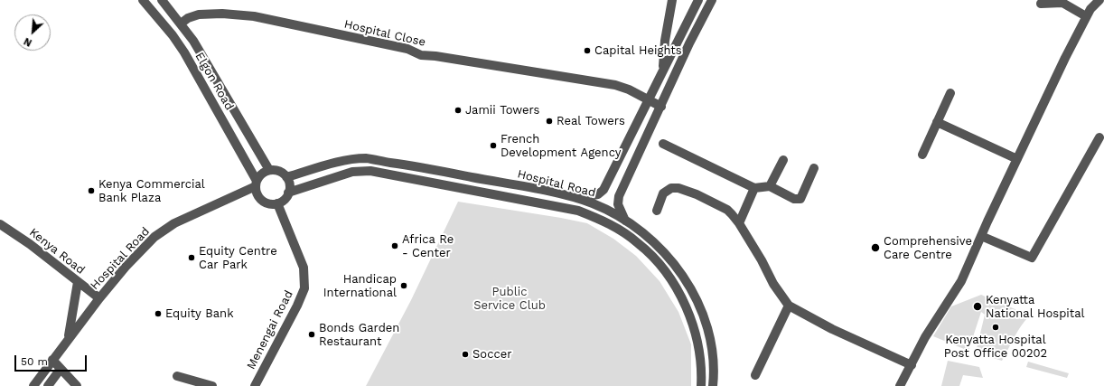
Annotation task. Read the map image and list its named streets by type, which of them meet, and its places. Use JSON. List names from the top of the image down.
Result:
{
  "streets": {
    "street": [
      "Hospital Close",
      "Elgon Road",
      "Hospital Road",
      "Kenya Road",
      "Menengai Road"
    ]
  },
  "crossings": [
    ["Hospital Close", "Elgon Road"],
    ["Elgon Road", "Hospital Road"],
    ["Elgon Road", "Menengai Road"],
    ["Hospital Road", "Kenya Road"],
    ["Hospital Road", "Menengai Road"]
  ],
  "parks": ["Public Service Club"],
  "places": [
    "Capital Heights",
    "Jamii Towers",
    "Real Towers",
    "French Development Agency",
    "Kenya Commercial Bank Plaza",
    "Africa Re - Center",
    "Comprehensive Care Centre",
    "Equity Centre Car Park",
    "Handicap International",
    "Kenyatta National Hospital",
    "Equity Bank",
    "Kenyatta Hospital Post Office 00202",
    "Bonds Garden Restaurant",
    "Soccer"
  ],
  "scale_bar": "50 m",
  "north": "bottom left"
}
